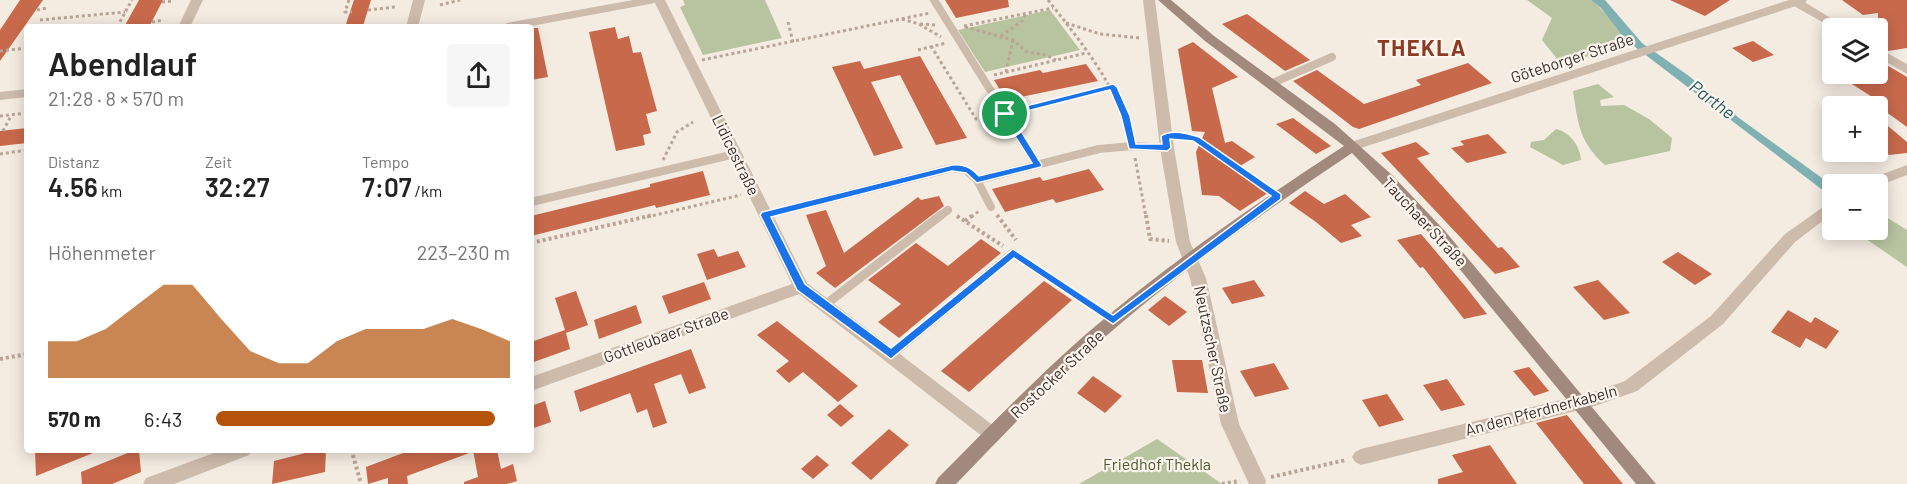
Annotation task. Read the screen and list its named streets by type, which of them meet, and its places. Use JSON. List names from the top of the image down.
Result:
{
  "streets": {
    "main road": ["Tauchaer Straße", "Rostocker Straße"],
    "street": [
      "Göteborger Straße",
      "Lidicestraße",
      "Gottleubaer Straße",
      "Neutzscher Straße",
      "An den Pferdnerkabeln"
    ]
  },
  "crossings": [
    ["Göteborger Straße", "Tauchaer Straße"],
    ["Göteborger Straße", "Rostocker Straße"],
    ["Lidicestraße", "Gottleubaer Straße"],
    ["Lidicestraße", "Rostocker Straße"],
    ["Tauchaer Straße", "Rostocker Straße"],
    ["Tauchaer Straße", "An den Pferdnerkabeln"],
    ["Neutzscher Straße", "Rostocker Straße"]
  ],
  "districts": ["THEKLA"],
  "water": ["Parthe"],
  "parks": ["Friedhof Thekla"],
  "page": {
    "map_buttons": ["+", "−"],
    "heading": ["Abendlauf", "21:28 · 8 × 570 m"],
    "stats": [
      ["Distanz", "4.56 km"],
      ["Zeit", "32:27"],
      ["Tempo", "7:07 /km"]
    ],
    "chart": ["Höhenmeter", "223–230 m"],
    "list": [
      {
        "name": "570 m",
        "note": "6:43"
      }
    ]
  }
}
